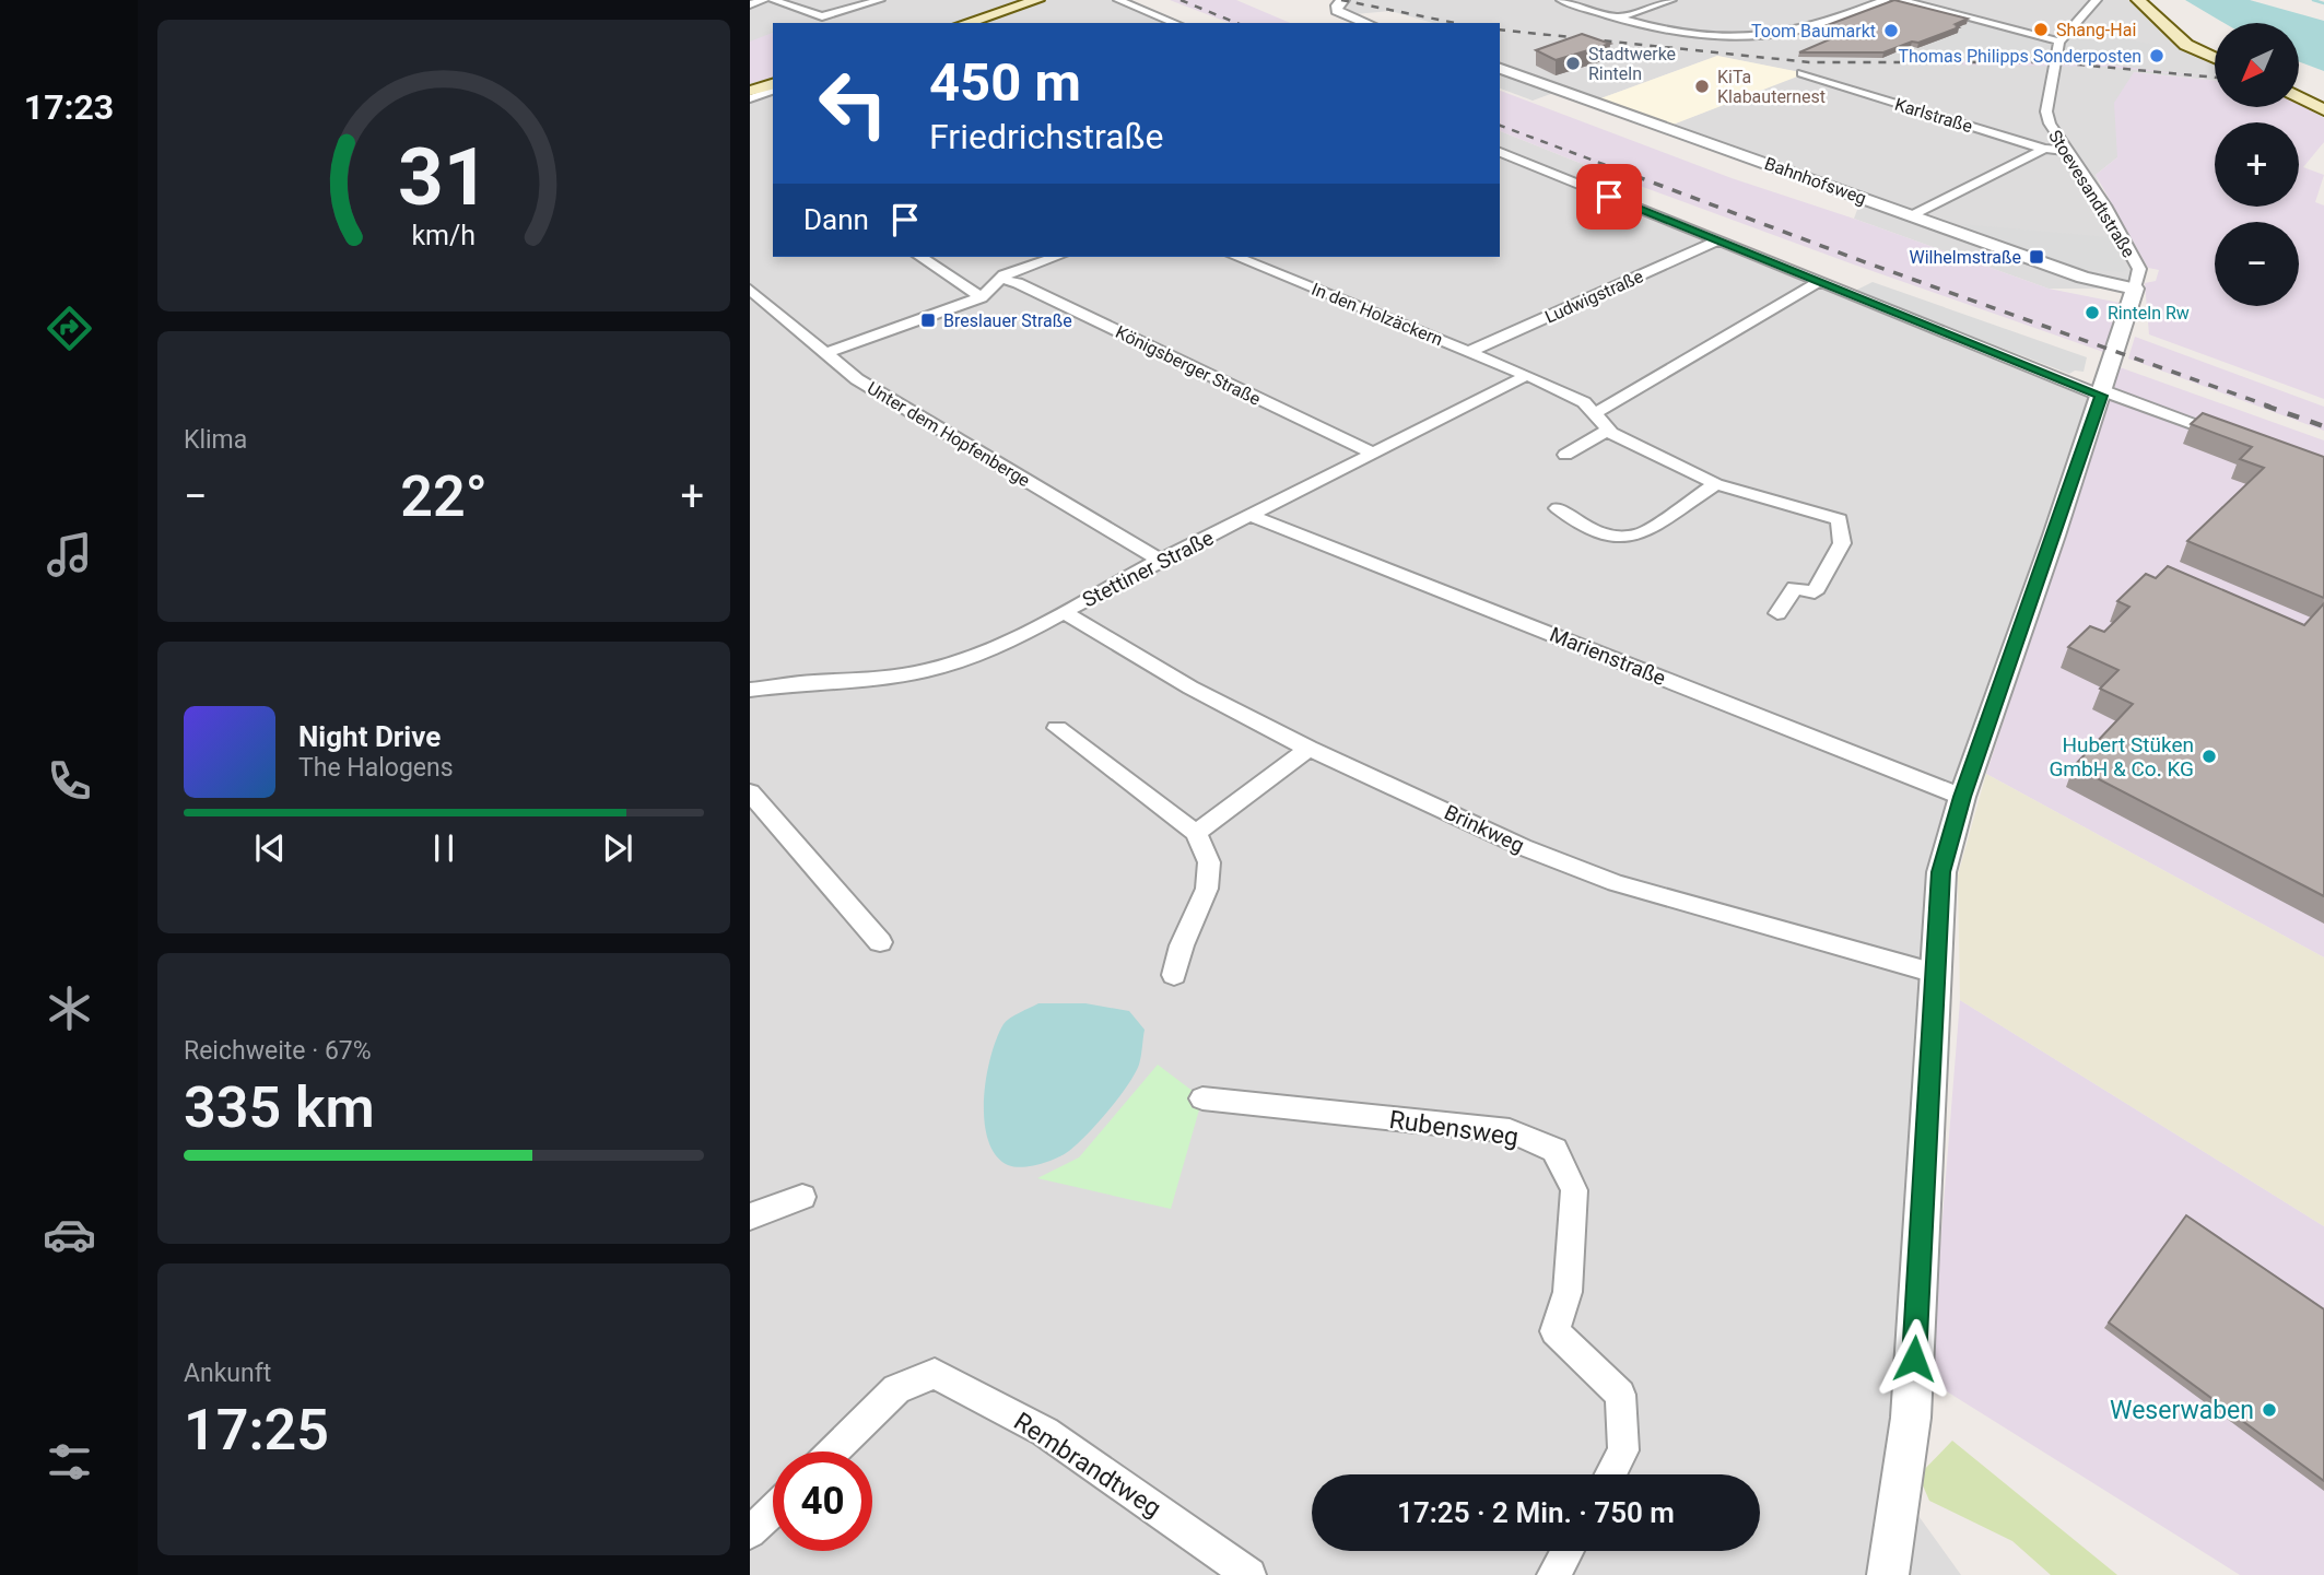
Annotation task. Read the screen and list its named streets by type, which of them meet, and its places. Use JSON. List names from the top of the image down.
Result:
{
  "streets": {
    "street": [
      "Karlstraße",
      "Bahnhofsweg",
      "Stoevesandtstraße",
      "Ludwigstraße",
      "In den Holzäckern",
      "Königsberger Straße",
      "Unter dem Hopfenberge",
      "Stettiner Straße",
      "Marienstraße",
      "Brinkweg",
      "Rubensweg",
      "Rembrandtweg"
    ]
  },
  "crossings": [
    ["Karlstraße", "Stoevesandtstraße"],
    ["Bahnhofsweg", "Stoevesandtstraße"],
    ["Stoevesandtstraße", "Marienstraße"],
    ["Stoevesandtstraße", "Brinkweg"],
    ["Ludwigstraße", "In den Holzäckern"],
    ["In den Holzäckern", "Stettiner Straße"],
    ["Königsberger Straße", "Stettiner Straße"],
    ["Unter dem Hopfenberge", "Stettiner Straße"],
    ["Stettiner Straße", "Marienstraße"],
    ["Stettiner Straße", "Brinkweg"]
  ],
  "places": {
    "other": [
      "Shang-Hai",
      "Toom Baumarkt",
      "Thomas Philipps Sonderposten",
      "Stadtwerke Rinteln",
      "KiTa Klabauternest",
      "Rinteln Rw",
      "Hubert Stüken GmbH & Co. KG",
      "Weserwaben"
    ],
    "transit": ["Wilhelmstraße", "Breslauer Straße"]
  },
  "north": "bottom left",
  "page": {
    "tabs": "17:23",
    "map_buttons": ["+", "−"],
    "turn": ["450 m", "Friedrichstraße"],
    "then": "Dann",
    "tile": [
      "Klima",
      ["Reichweite · 67%", "335 km"],
      ["Ankunft", "17:25"]
    ],
    "heat": ["−", "22°", "+"],
    "song": ["Night Drive", "The Halogens"],
    "limit": "40",
    "trip": "17:25 · 2 Min. · 750 m",
    "gauge": ["31", "km/h"]
  }
}
